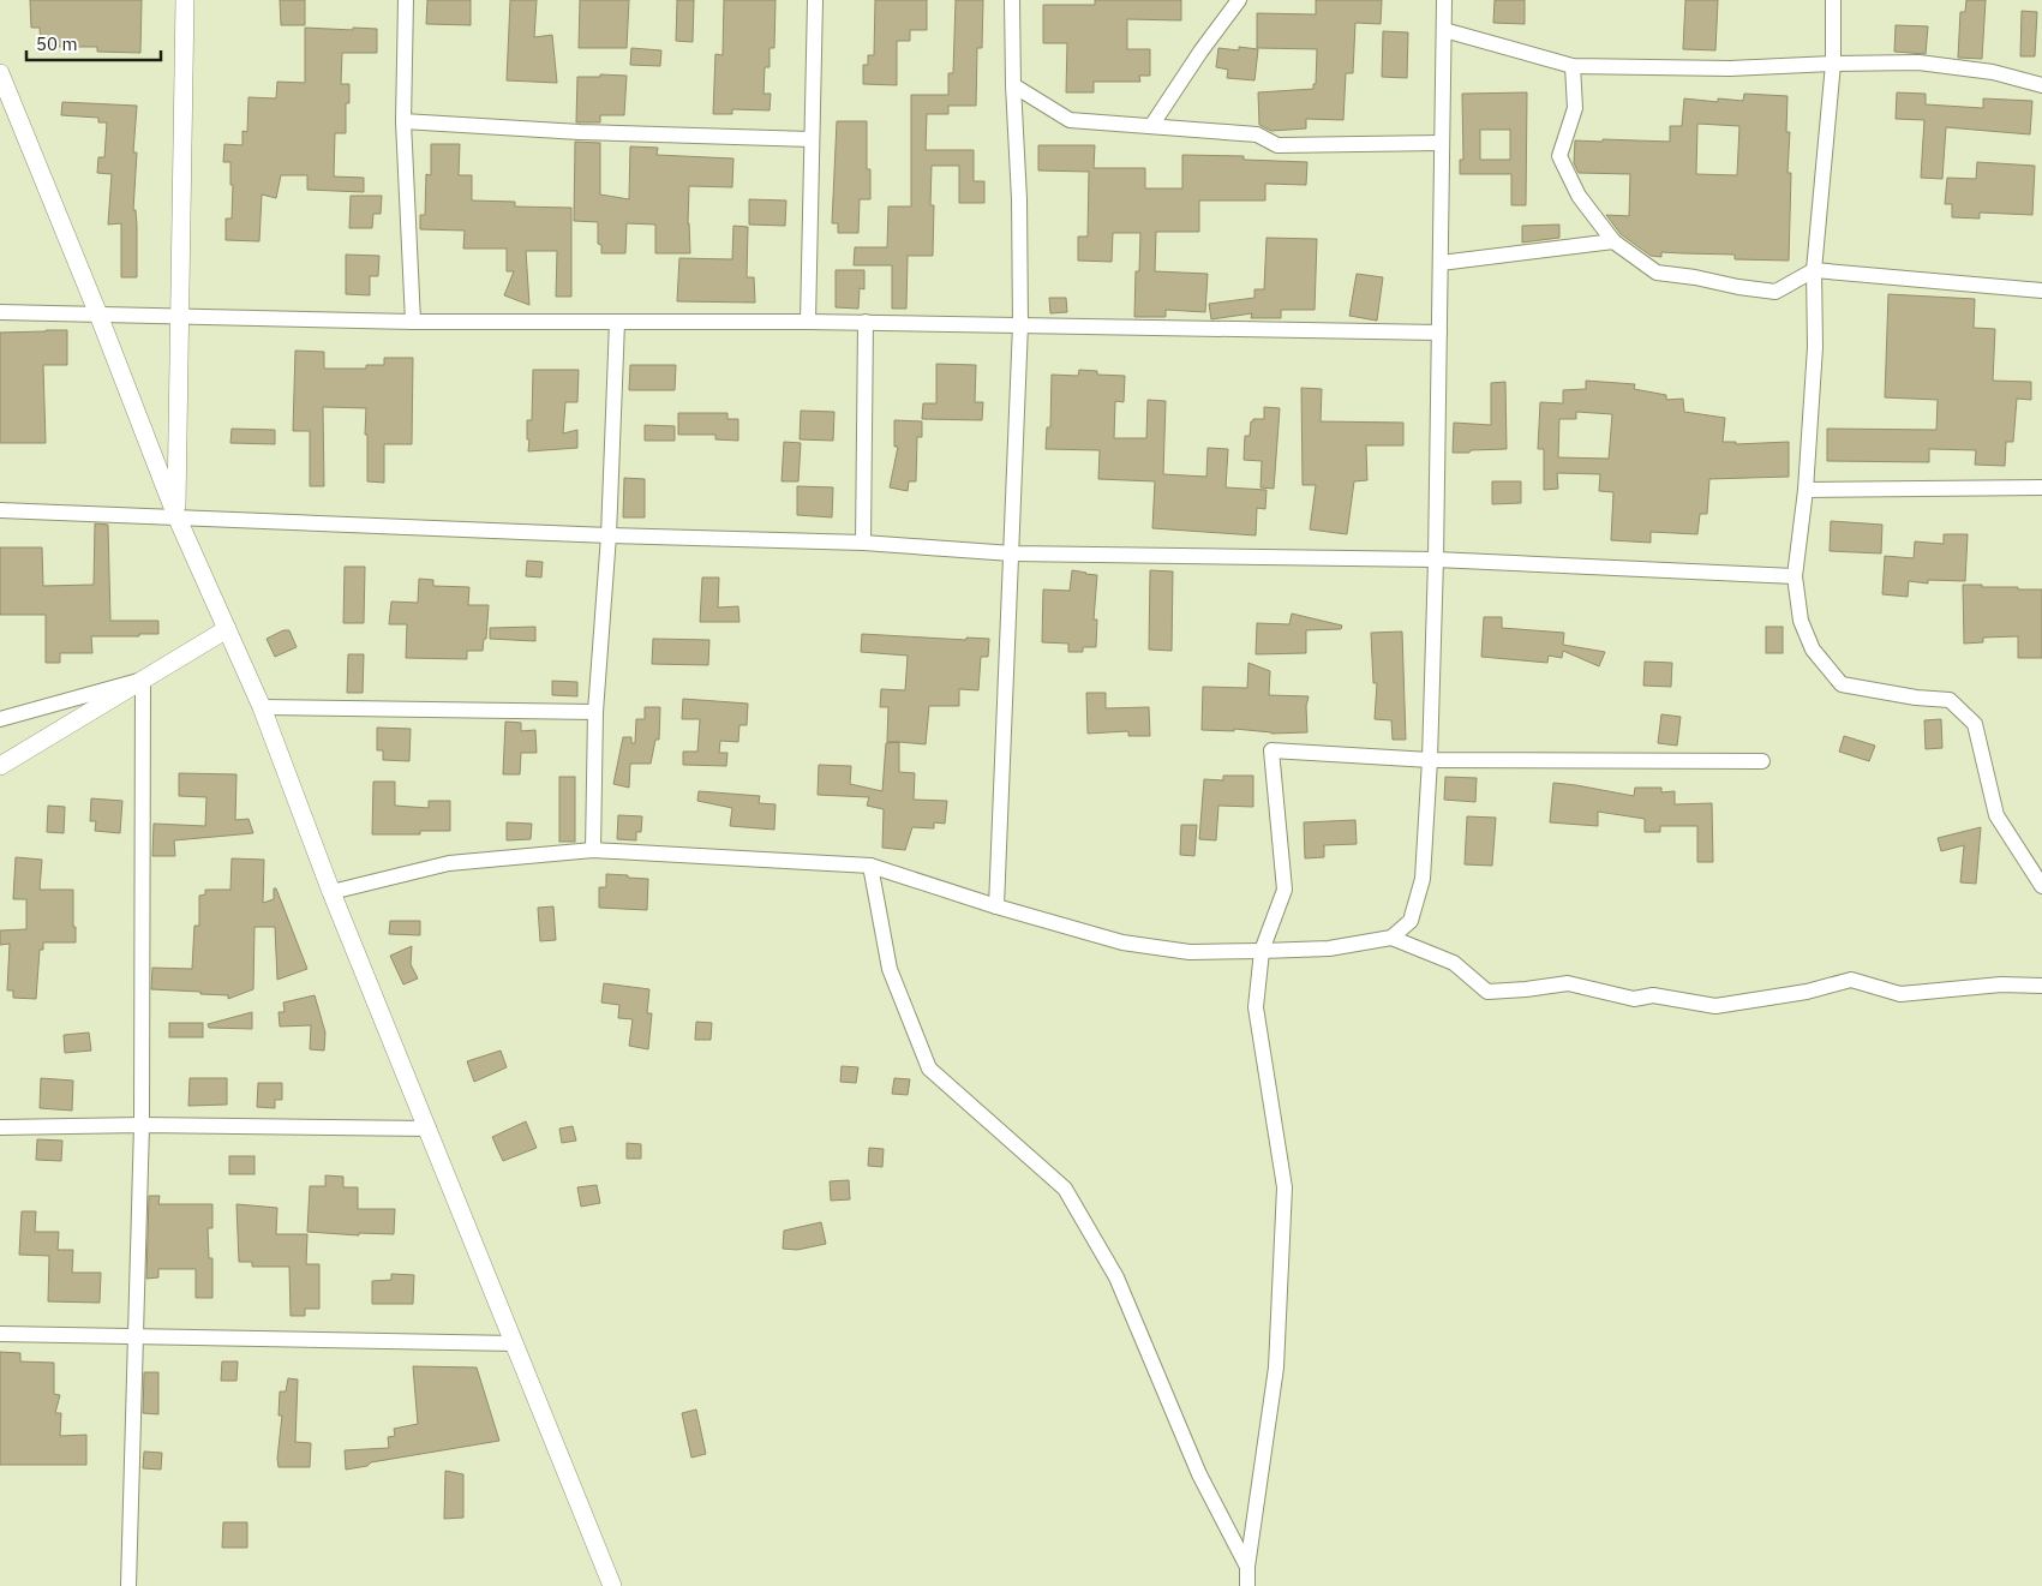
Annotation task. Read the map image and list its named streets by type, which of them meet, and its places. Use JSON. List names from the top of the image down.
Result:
{
  "scale_bar": "50 m"
}
